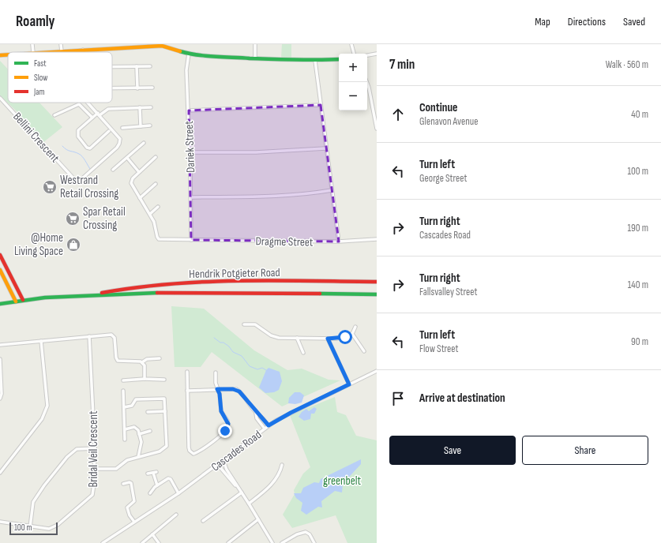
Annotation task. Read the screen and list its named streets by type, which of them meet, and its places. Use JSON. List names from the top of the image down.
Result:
{
  "streets": {
    "main road": ["Hendrik Potgieter Road"],
    "street": [
      "Bellini Crescent",
      "Dariek Street",
      "Dragme Street",
      "Bridal Veil Crescent",
      "Cascades Road"
    ]
  },
  "crossings": [
    ["Dariek Street", "Dragme Street"]
  ],
  "parks": ["greenbelt"],
  "places": {
    "supermarket": ["Westrand Retail Crossing", "Spar Retail Crossing"],
    "shop": ["@Home Living Space"]
  },
  "legend": ["Fast", "Slow", "Jam"],
  "scale_bar": "100 m",
  "page": {
    "header": "Roamly",
    "nav": ["Map", "Directions", "Saved"],
    "heading": ["7 min", "Walk · 560 m"],
    "map_buttons": ["+", "−"],
    "list": [
      ["Continue", "Glenavon Avenue", "40 m"],
      ["Turn left", "George Street", "100 m"],
      ["Turn right", "Cascades Road", "190 m"],
      ["Turn right", "Fallsvalley Street", "140 m"],
      ["Turn left", "Flow Street", "90 m"],
      "Arrive at destination"
    ],
    "buttons": ["Save", "Share"],
    "scale": "100 m"
  }
}
